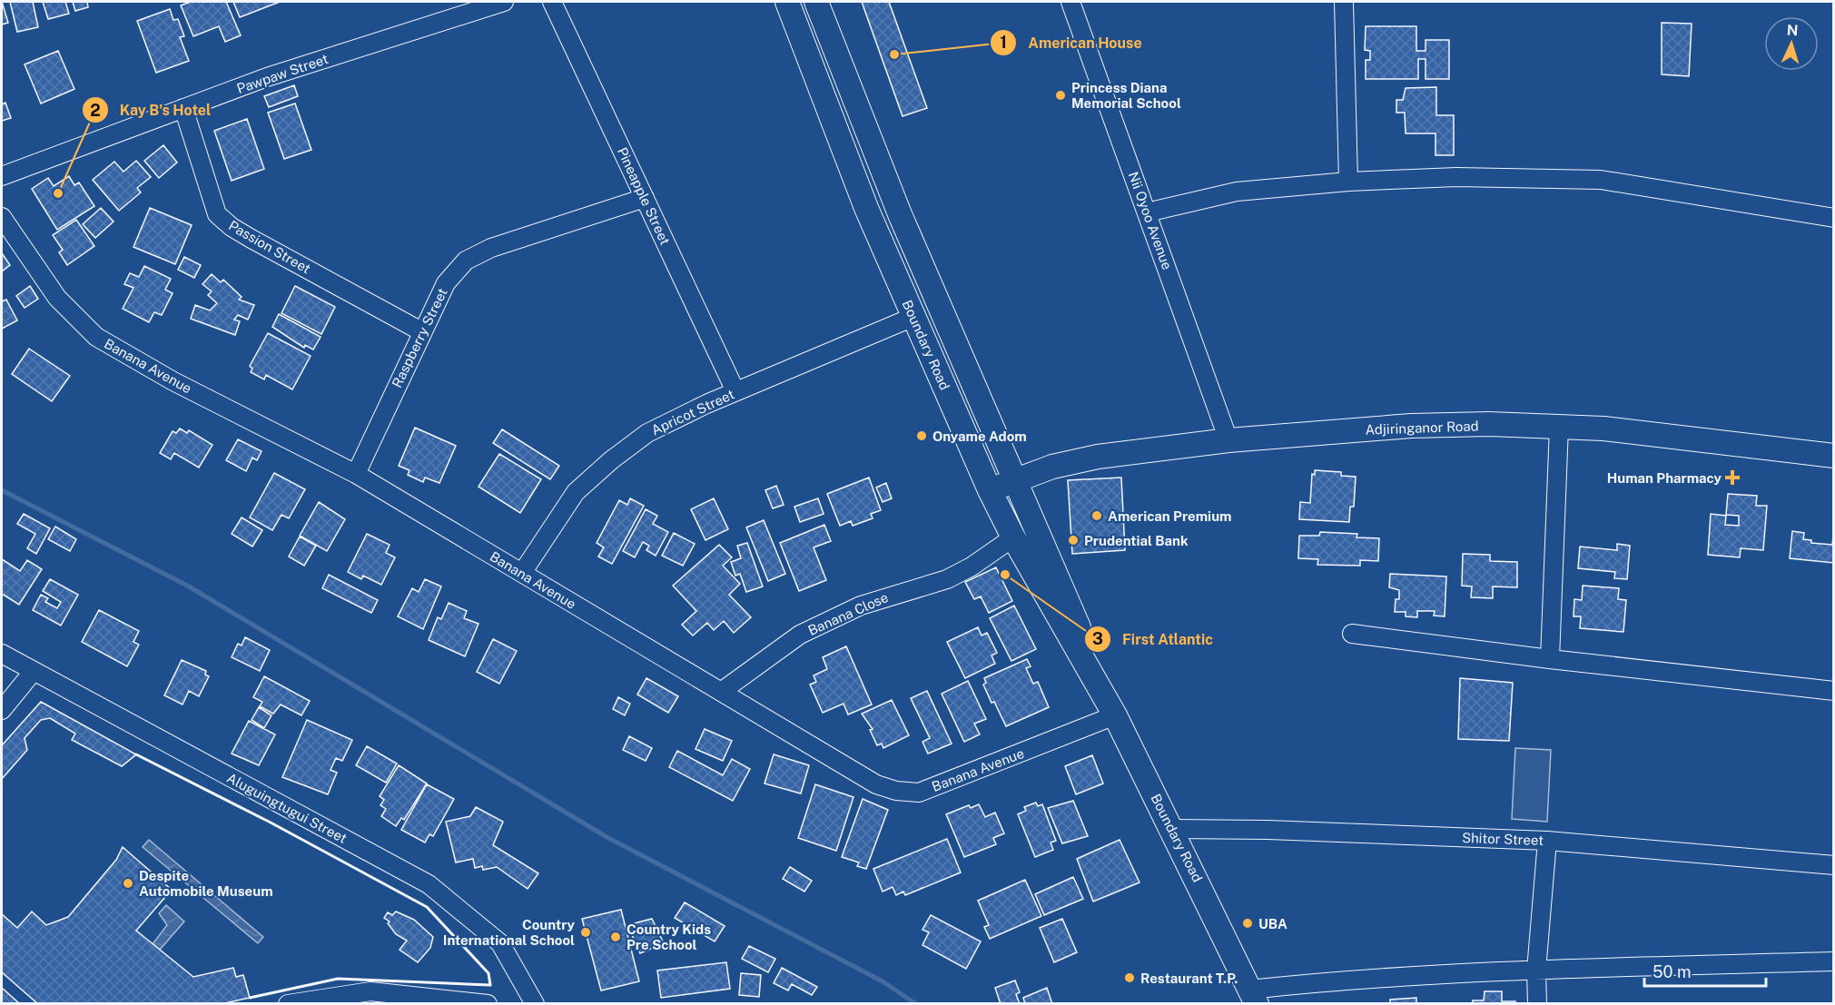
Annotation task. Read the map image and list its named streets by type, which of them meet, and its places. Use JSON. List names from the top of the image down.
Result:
{
  "streets": {
    "main road": ["Boundary Road", "Adjiringanor Road"],
    "street": [
      "Pawpaw Street",
      "Pineapple Street",
      "Nii Oyoo Avenue",
      "Passion Street",
      "Raspberry Street",
      "Banana Avenue",
      "Apricot Street",
      "Banana Close",
      "Aluguingtugui Street",
      "Shitor Street"
    ]
  },
  "crossings": [
    ["Pawpaw Street", "Passion Street"],
    ["Pineapple Street", "Raspberry Street"],
    ["Pineapple Street", "Apricot Street"],
    ["Nii Oyoo Avenue", "Adjiringanor Road"],
    ["Passion Street", "Raspberry Street"],
    ["Raspberry Street", "Banana Avenue"],
    ["Boundary Road", "Banana Avenue"],
    ["Boundary Road", "Apricot Street"],
    ["Boundary Road", "Adjiringanor Road"],
    ["Boundary Road", "Banana Close"],
    ["Boundary Road", "Shitor Street"],
    ["Banana Avenue", "Apricot Street"],
    ["Banana Avenue", "Banana Close"]
  ],
  "places": {
    "other": [
      "American House",
      "Princess Diana Memorial School",
      "Kay B's Hotel",
      "Onyame Adom",
      "American Premium",
      "Prudential Bank",
      "First Atlantic",
      "Despite Automobile Museum",
      "UBA",
      "Country International School",
      "Country Kids Pre School",
      "Restaurant T.P."
    ],
    "health": ["Human Pharmacy"]
  },
  "scale_bar": "50 m",
  "north": "top"
}
